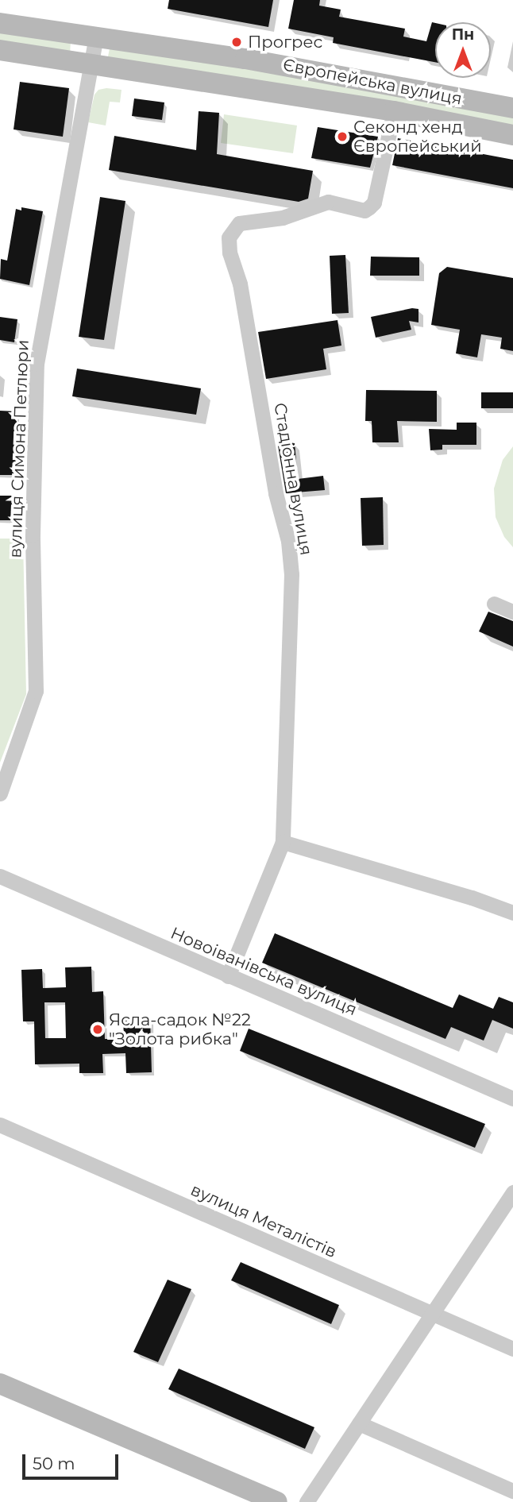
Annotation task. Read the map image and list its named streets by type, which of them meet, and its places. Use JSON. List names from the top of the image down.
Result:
{
  "streets": {
    "street": [
      "Європейська вулиця",
      "вулиця Симона Петлюри",
      "Стадіонна вулиця",
      "Новоіванівська вулиця",
      "вулиця Металістів"
    ]
  },
  "crossings": [
    ["Європейська вулиця", "вулиця Симона Петлюри"],
    ["Європейська вулиця", "Стадіонна вулиця"]
  ],
  "places": ["Прогрес", "Секонд хенд Європейський", "Ясла-садок №22 \"Золота рибка\""],
  "scale_bar": "50 m",
  "north": "top"
}
